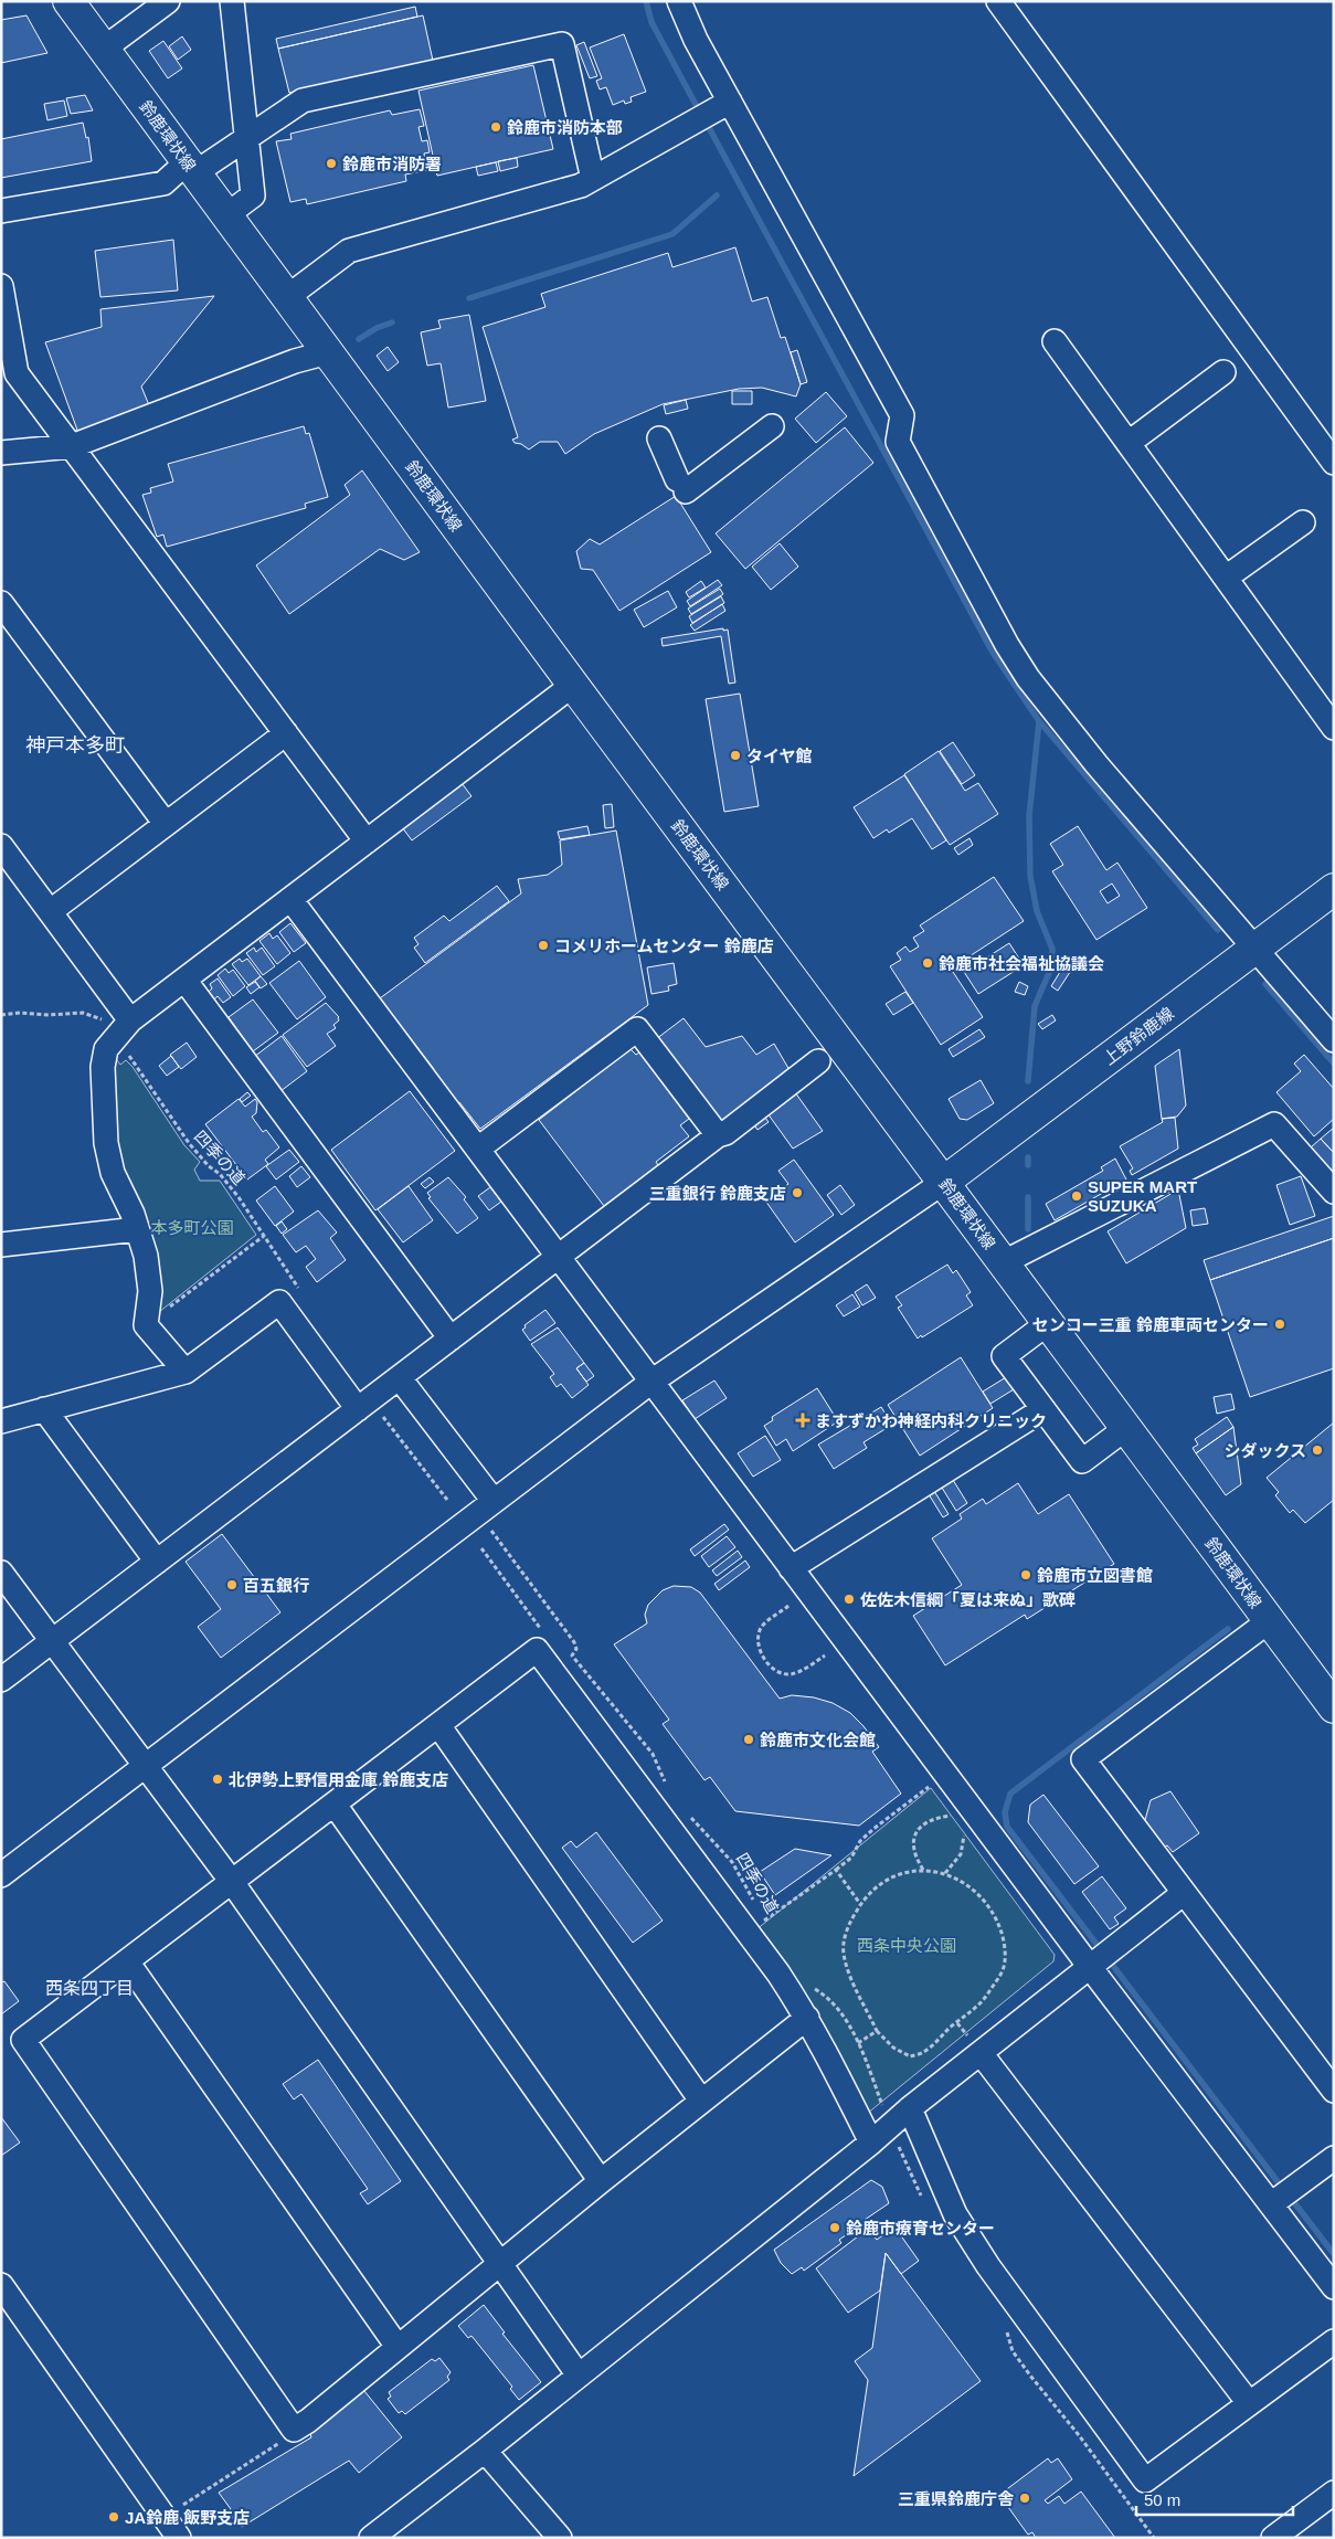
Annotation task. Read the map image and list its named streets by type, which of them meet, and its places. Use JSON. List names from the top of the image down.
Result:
{
  "streets": {
    "main road": ["鈴鹿環状線", "上野鈴鹿線"],
    "path": ["四季の道"]
  },
  "crossings": [
    ["鈴鹿環状線", "上野鈴鹿線"]
  ],
  "districts": ["神戸本多町", "西条四丁目"],
  "parks": ["本多町公園", "西条中央公園"],
  "places": {
    "other": [
      "鈴鹿市消防本部",
      "鈴鹿市消防署",
      "タイヤ館",
      "コメリホームセンター 鈴鹿店",
      "鈴鹿市社会福祉協議会",
      "三重銀行 鈴鹿支店",
      "SUPER MART SUZUKA",
      "センコー三重 鈴鹿車両センター",
      "シダックス",
      "鈴鹿市立図書館",
      "百五銀行",
      "佐佐木信綱「夏は来ぬ」歌碑",
      "鈴鹿市文化会館",
      "北伊勢上野信用金庫 鈴鹿支店",
      "鈴鹿市療育センター",
      "三重県鈴鹿庁舎",
      "JA鈴鹿 飯野支店"
    ],
    "health": ["ますずかわ神経内科クリニック"]
  },
  "scale_bar": "50 m"
}
